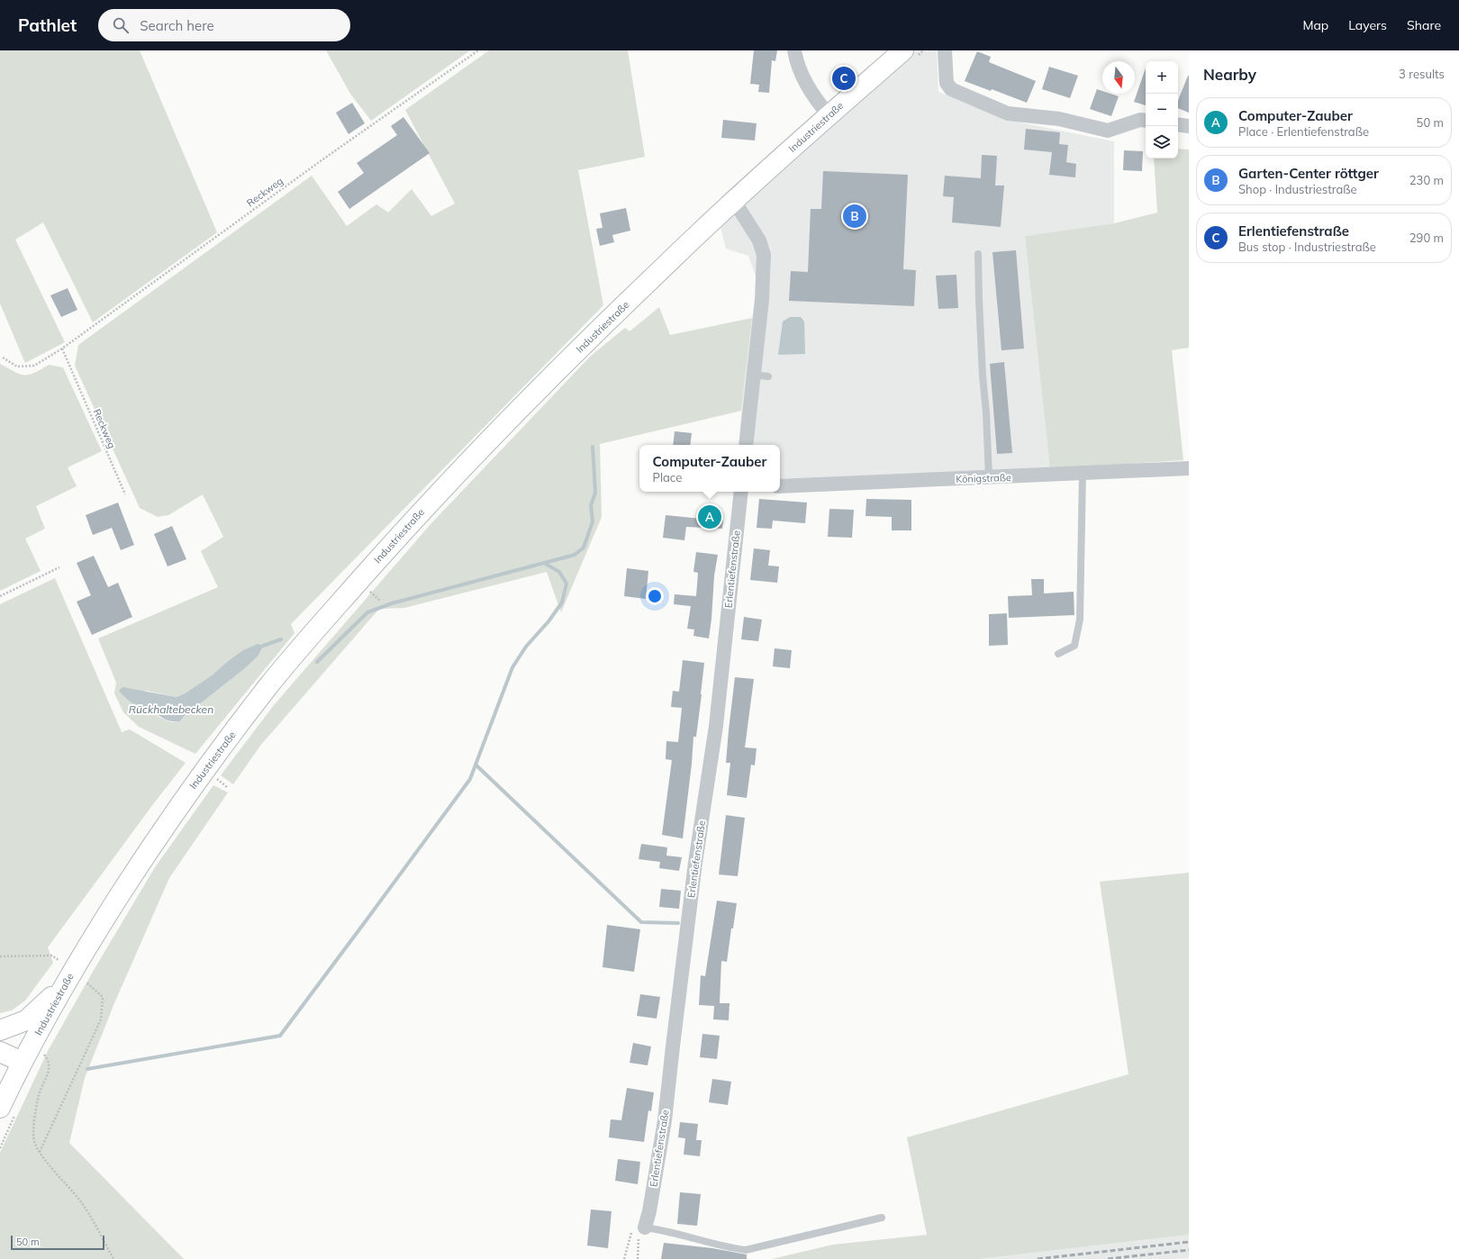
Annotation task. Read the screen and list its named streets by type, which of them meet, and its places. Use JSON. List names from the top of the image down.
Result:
{
  "streets": {
    "street": ["Industriestraße", "Königstraße", "Erlentiefenstraße"],
    "path": ["Reckweg"]
  },
  "water": ["Rückhaltebecken"],
  "scale_bar": "50 m",
  "north": "bottom",
  "page": {
    "header": "Pathlet",
    "search": "Search here",
    "nav": ["Map", "Layers", "Share"],
    "heading": ["Nearby", "3 results"],
    "map_buttons": ["+", "−"],
    "pins": ["C", "B", "A"],
    "list": [
      {
        "mark": "A",
        "name": "Computer-Zauber",
        "note": "Place · Erlentiefenstraße",
        "value": "50 m"
      },
      {
        "mark": "B",
        "name": "Garten-Center röttger",
        "note": "Shop · Industriestraße",
        "value": "230 m"
      },
      {
        "mark": "C",
        "name": "Erlentiefenstraße",
        "note": "Bus stop · Industriestraße",
        "value": "290 m"
      }
    ],
    "popup": ["Computer-Zauber", "Place"],
    "scale": "50 m"
  }
}
